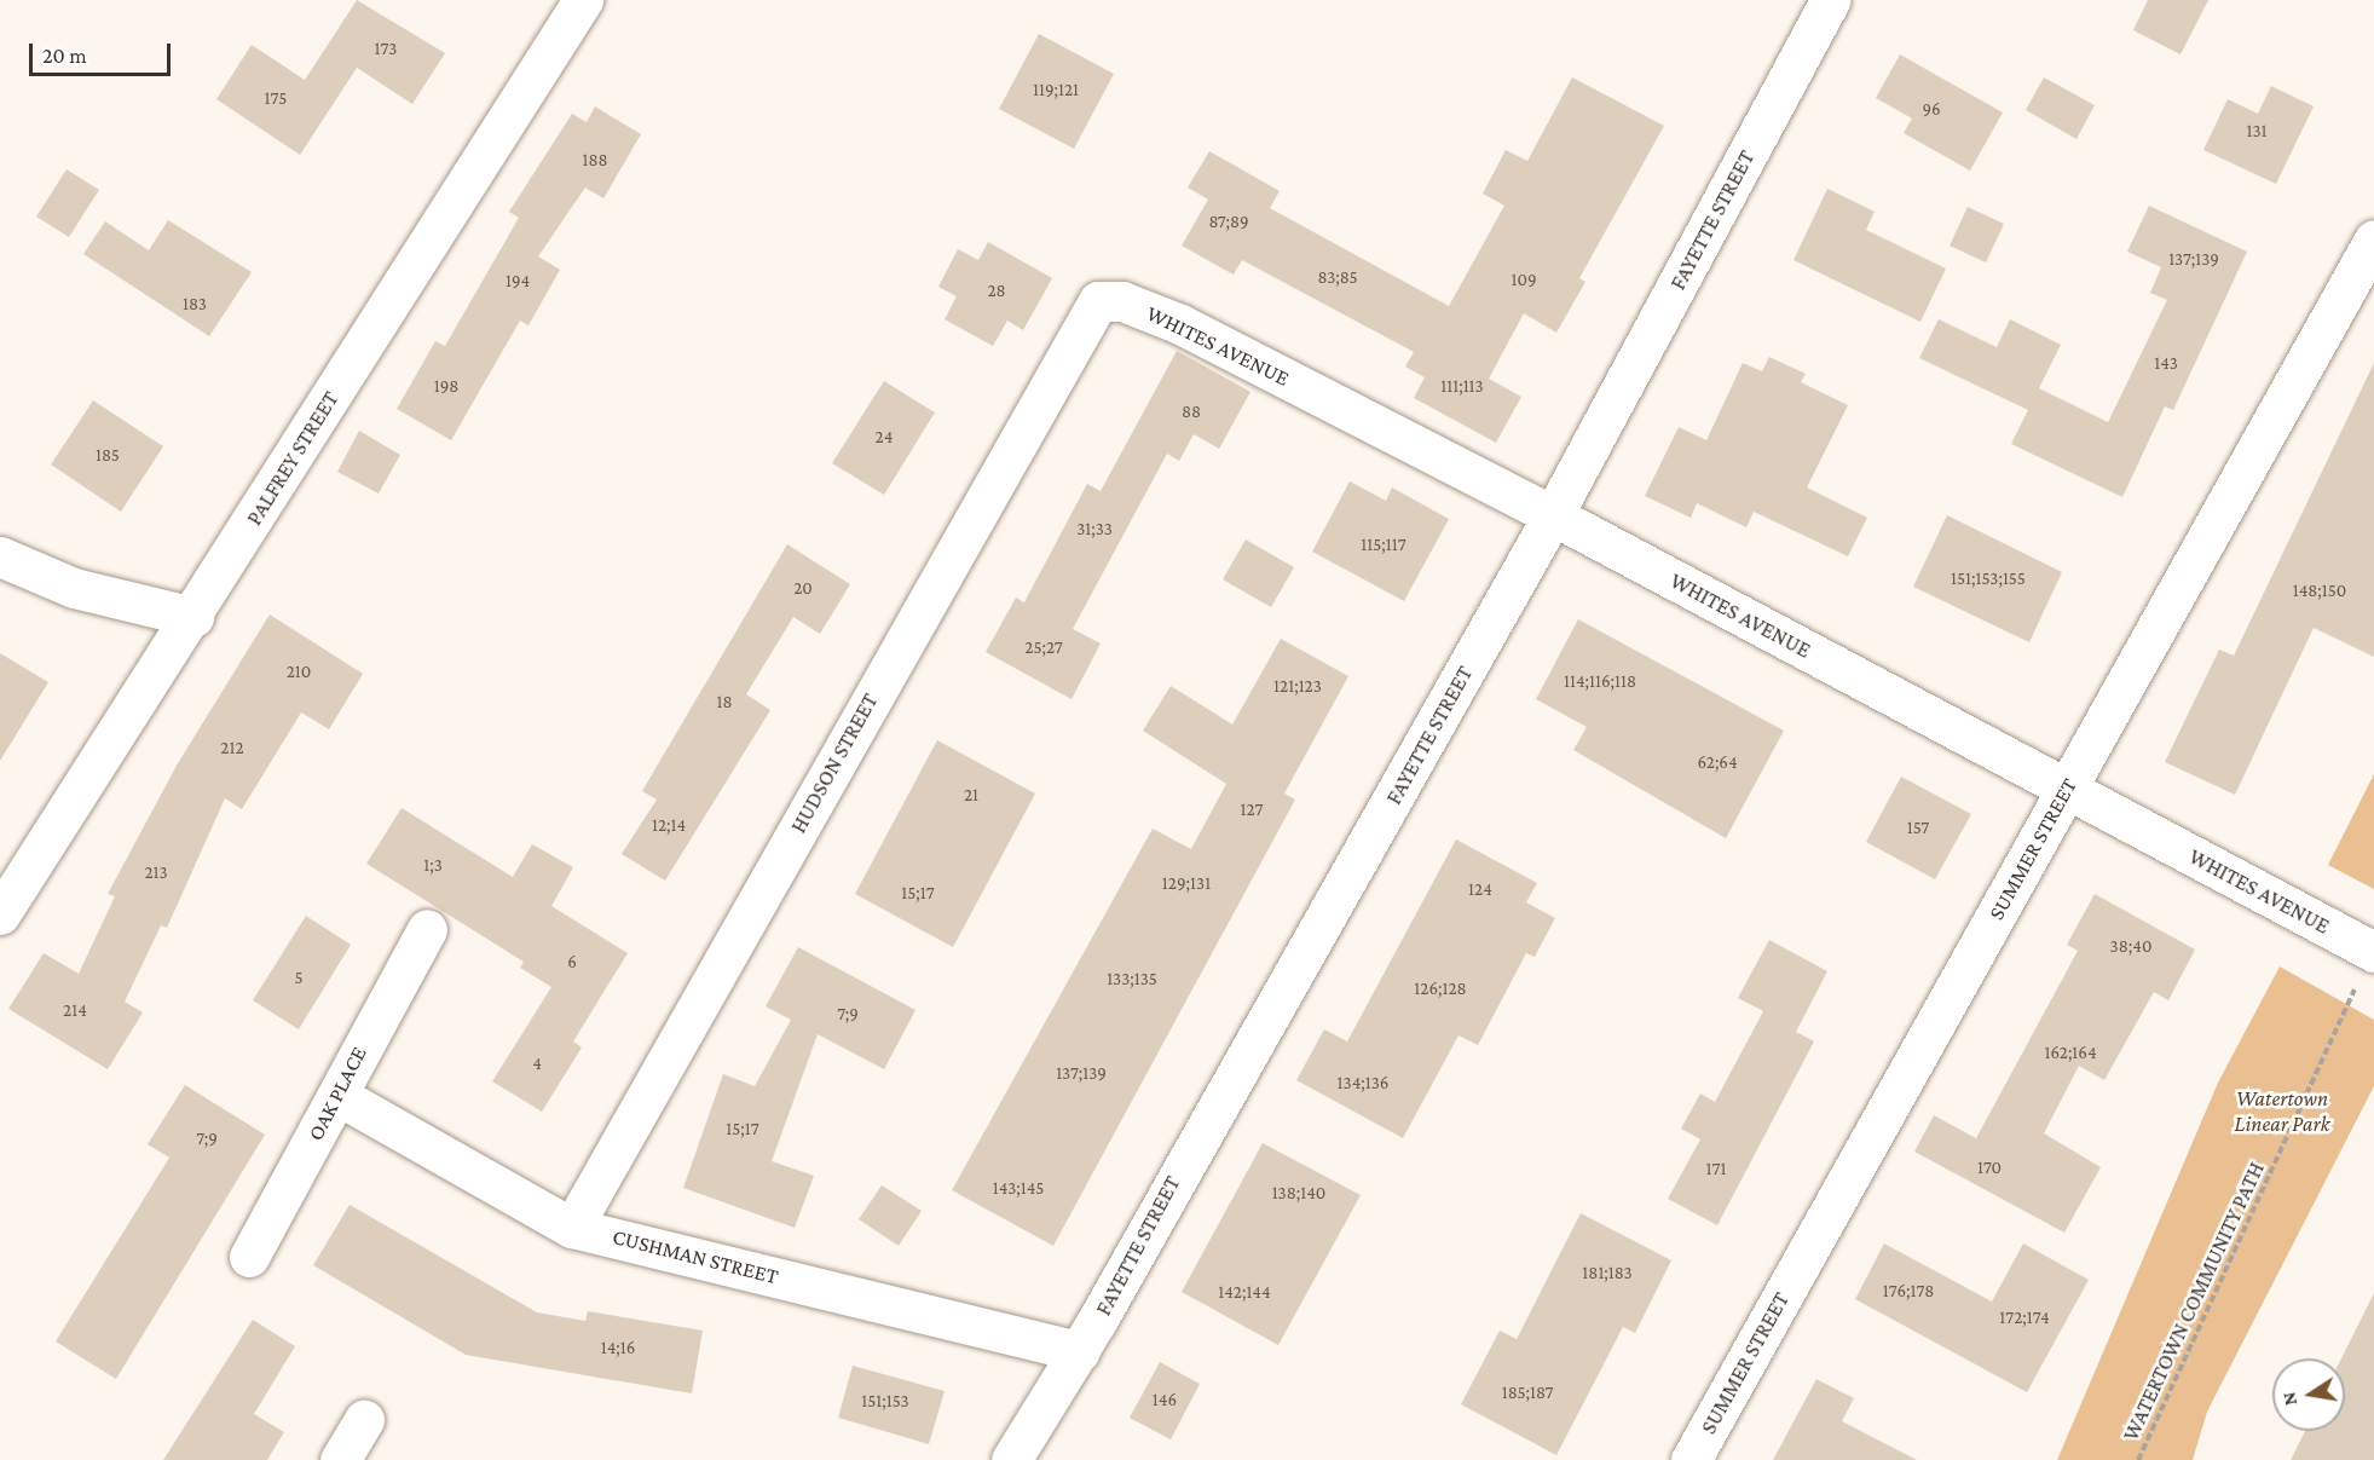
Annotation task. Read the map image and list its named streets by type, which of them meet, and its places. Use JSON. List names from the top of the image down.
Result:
{
  "streets": {
    "street": [
      "FAYETTE STREET",
      "WHITES AVENUE",
      "PALFREY STREET",
      "HUDSON STREET",
      "SUMMER STREET",
      "OAK PLACE",
      "CUSHMAN STREET"
    ],
    "path": ["WATERTOWN COMMUNITY PATH"]
  },
  "crossings": [
    ["FAYETTE STREET", "WHITES AVENUE"],
    ["FAYETTE STREET", "CUSHMAN STREET"],
    ["WHITES AVENUE", "HUDSON STREET"],
    ["WHITES AVENUE", "SUMMER STREET"],
    ["HUDSON STREET", "CUSHMAN STREET"],
    ["OAK PLACE", "CUSHMAN STREET"]
  ],
  "parks": ["Watertown Linear Park"],
  "house_numbers": [
    "173",
    "119;121",
    "175",
    "96",
    "131",
    "188",
    "87;89",
    "137;139",
    "83;85",
    "109",
    "194",
    "28",
    "183",
    "143",
    "198",
    "111;113",
    "88",
    "24",
    "185",
    "31;33",
    "115;117",
    "151;153;155",
    "20",
    "148;150",
    "25;27",
    "210",
    "114;116;118",
    "121;123",
    "18",
    "212",
    "62;64",
    "21",
    "127",
    "12;14",
    "157",
    "1;3",
    "213",
    "129;131",
    "124",
    "15;17",
    "38;40",
    "6",
    "5",
    "133;135",
    "126;128",
    "214",
    "7;9",
    "162;164",
    "4",
    "137;139",
    "134;136",
    "15;17",
    "7;9",
    "170",
    "171",
    "143;145",
    "138;140",
    "181;183",
    "176;178",
    "142;144",
    "172;174",
    "14;16",
    "185;187",
    "146",
    "151;153"
  ],
  "scale_bar": "20 m",
  "north": "left"
}
